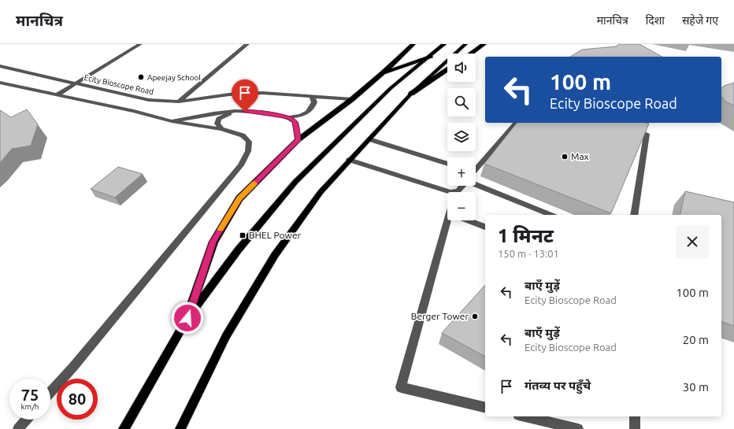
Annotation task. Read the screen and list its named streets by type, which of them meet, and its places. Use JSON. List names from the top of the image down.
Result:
{
  "streets": {
    "lane": ["Ecity Bioscope Road"]
  },
  "places": {
    "other": ["Apeejay School", "Max", "Berger Tower"],
    "transit": ["BHEL Power"]
  },
  "page": {
    "header": "मानचित्र",
    "nav": ["मानचित्र", "दिशा", "सहेजे गए"],
    "map_buttons": ["+", "−"],
    "turn": ["100 m", "Ecity Bioscope Road"],
    "heading": ["1 मिनट", "150 m · 13:01"],
    "list": [
      {
        "name": "बाएँ मुड़ें",
        "note": "Ecity Bioscope Road",
        "value": "100 m"
      },
      {
        "name": "बाएँ मुड़ें",
        "note": "Ecity Bioscope Road",
        "value": "20 m"
      },
      {
        "name": "गंतव्य पर पहुँचे",
        "value": "30 m"
      }
    ],
    "speed": "75 km/h",
    "limit": "80"
  }
}
